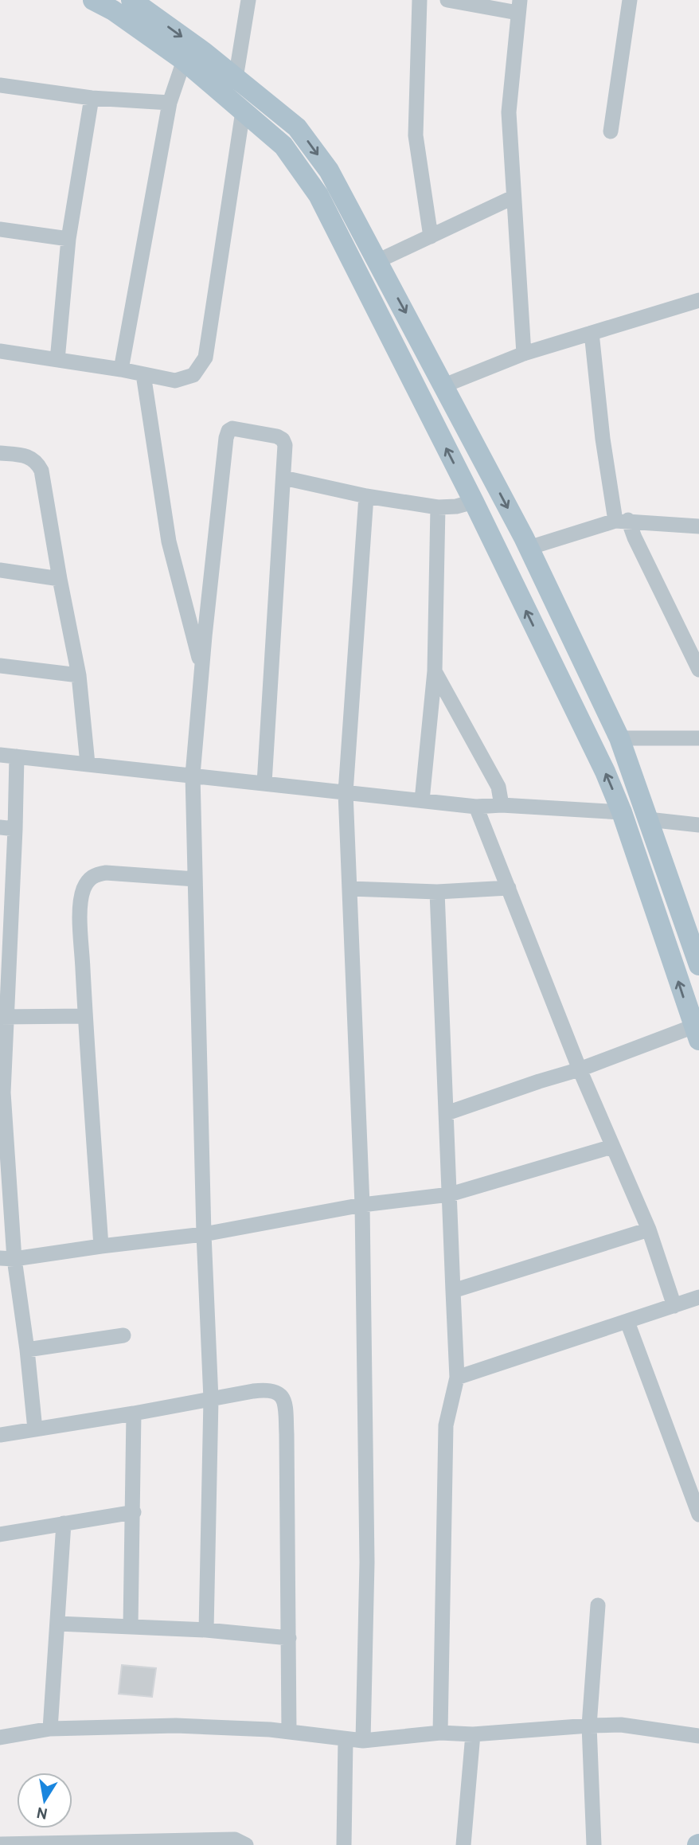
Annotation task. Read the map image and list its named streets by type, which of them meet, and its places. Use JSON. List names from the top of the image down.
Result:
{
  "north": "bottom"
}
